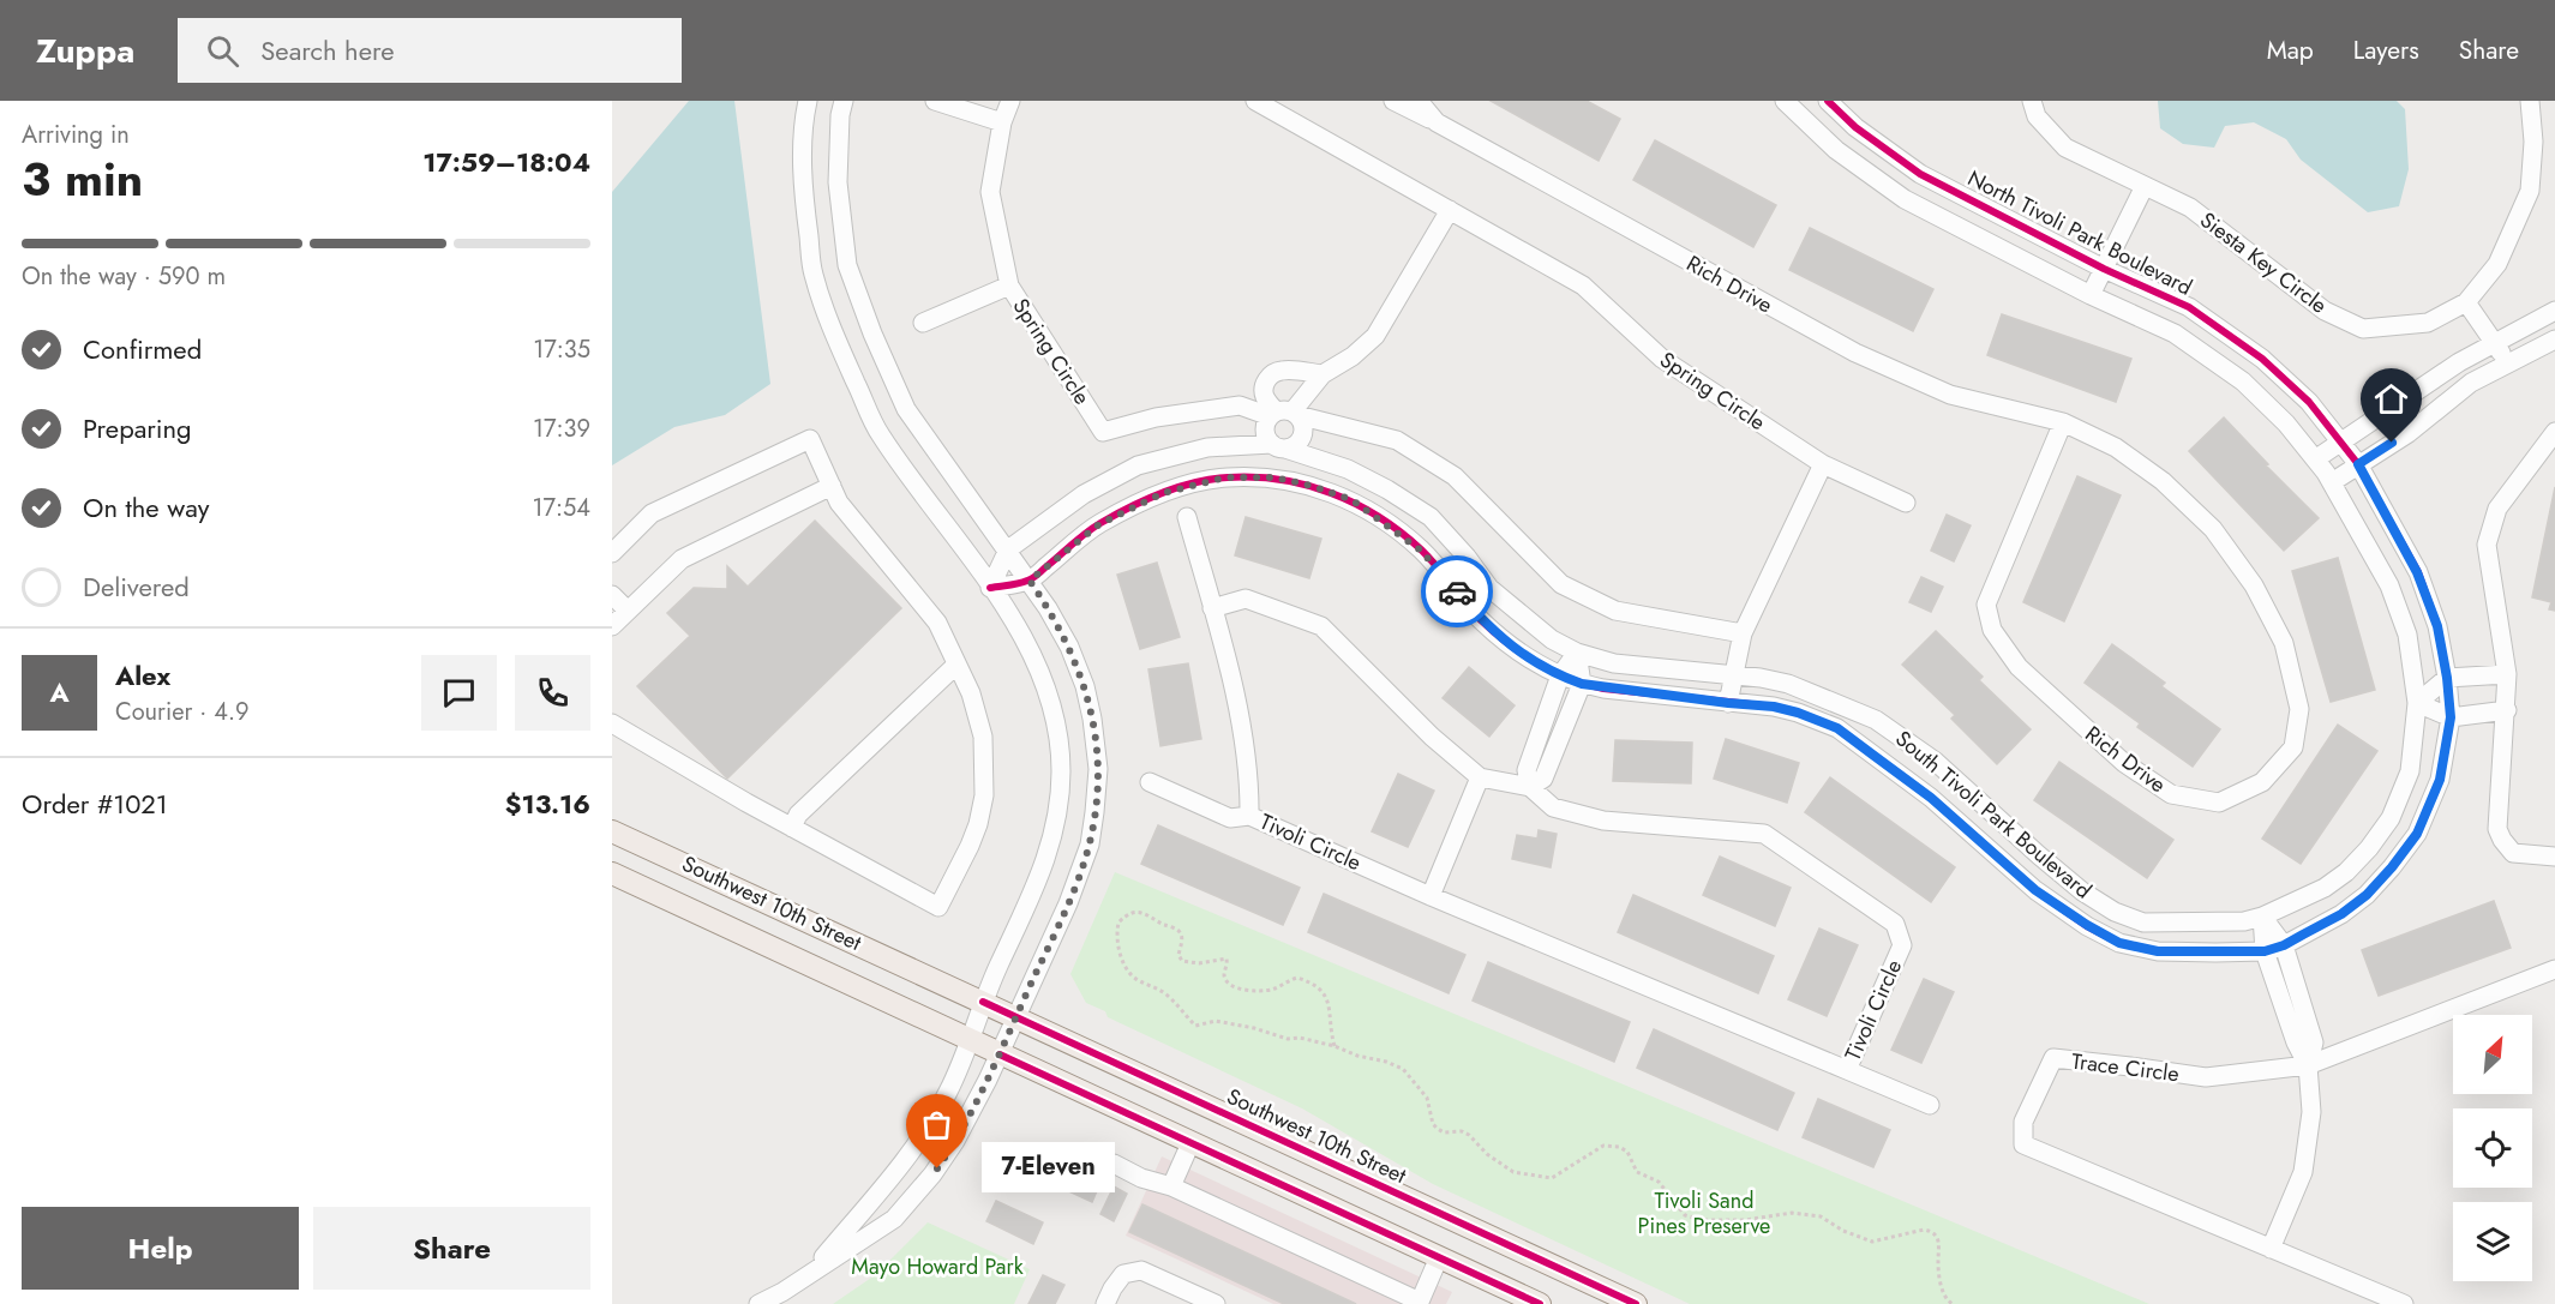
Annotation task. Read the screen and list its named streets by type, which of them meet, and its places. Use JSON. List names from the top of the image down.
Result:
{
  "streets": {
    "main road": ["Southwest 10th Street"],
    "street": [
      "North Tivoli Park Boulevard",
      "Siesta Key Circle",
      "Rich Drive",
      "Spring Circle",
      "South Tivoli Park Boulevard",
      "Tivoli Circle",
      "Trace Circle"
    ]
  },
  "crossings": [
    ["North Tivoli Park Boulevard", "South Tivoli Park Boulevard"],
    ["Spring Circle", "South Tivoli Park Boulevard"]
  ],
  "parks": ["Tivoli Sand Pines Preserve", "Mayo Howard Park"],
  "places": ["7-Eleven"],
  "north": "top right",
  "page": {
    "header": "Zuppa",
    "search": "Search here",
    "nav": ["Map", "Layers", "Share"],
    "heading": ["3 min", "Arriving in", "17:59–18:04"],
    "panel": [
      "Alex",
      "Courier · 4.9",
      "Order #1021",
      "$13.16"
    ],
    "bar": "On the way · 590 m",
    "list": [
      ["Confirmed", "17:35"],
      ["Preparing", "17:39"],
      ["On the way", "17:54"],
      "Delivered"
    ],
    "round": "A",
    "bubble": "7-Eleven",
    "buttons": ["Help", "Share"]
  }
}
